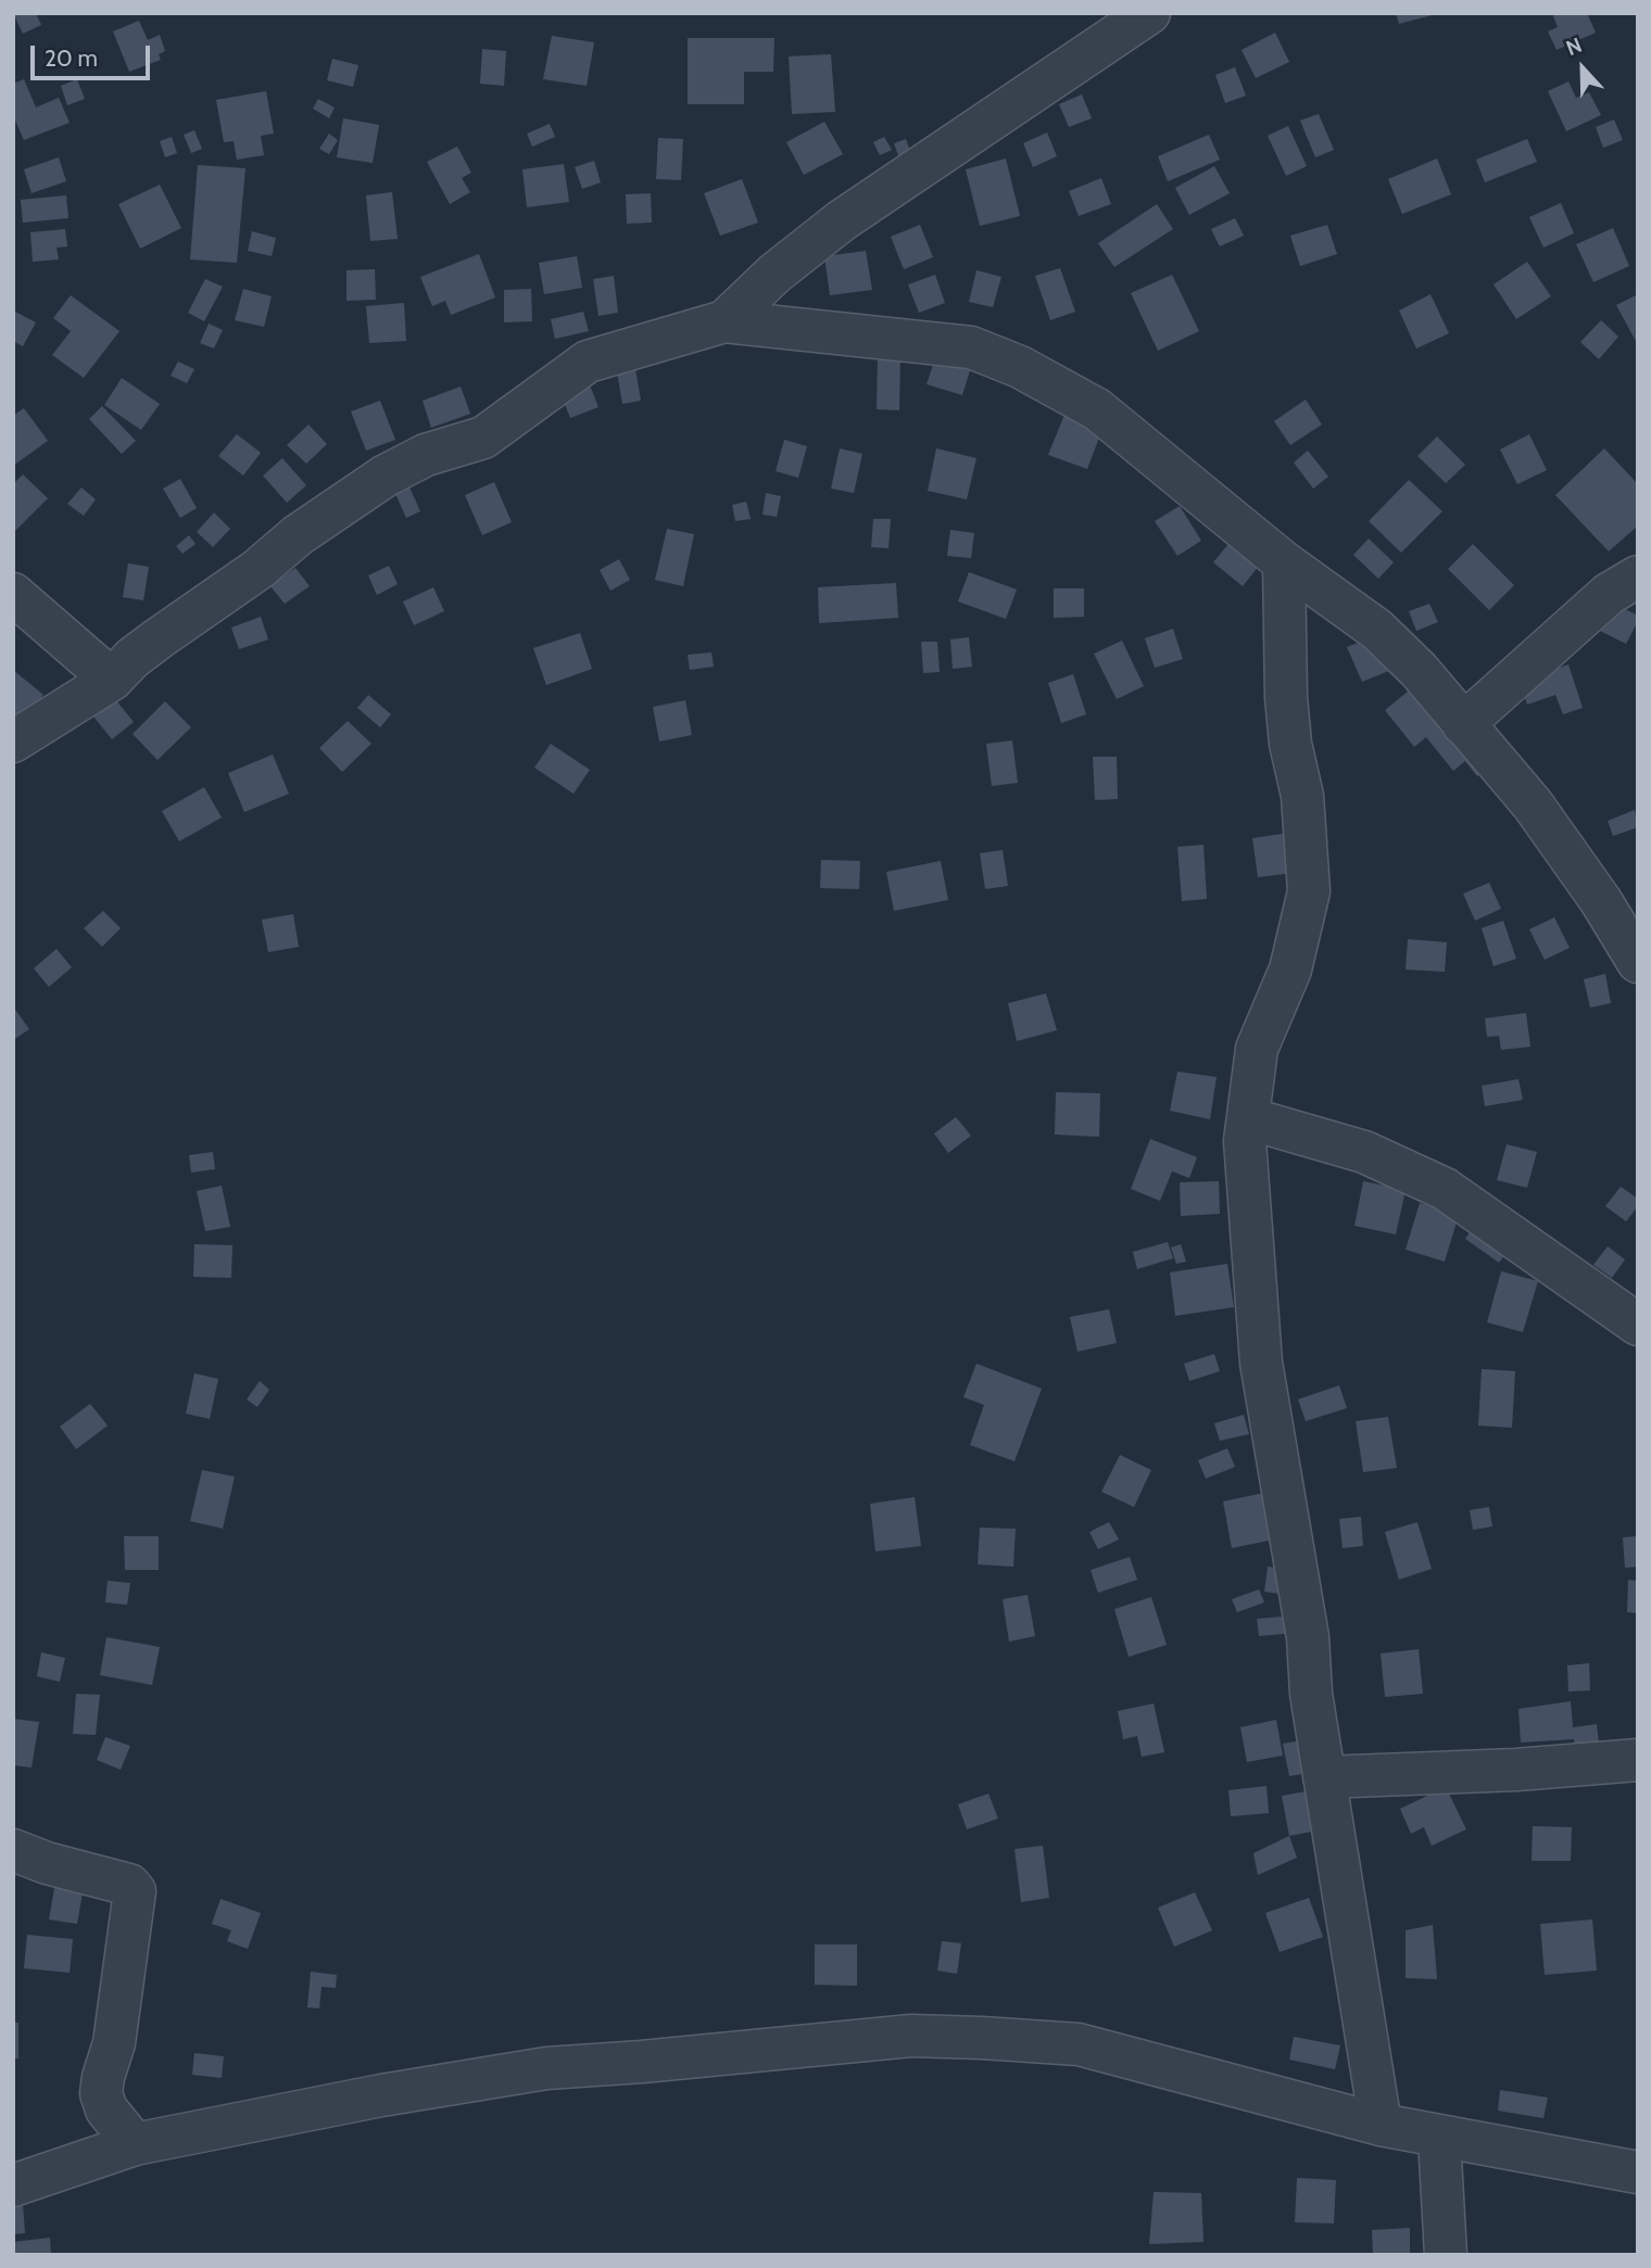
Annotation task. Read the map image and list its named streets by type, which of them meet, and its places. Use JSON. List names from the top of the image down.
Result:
{
  "scale_bar": "20 m",
  "north": "top"
}
